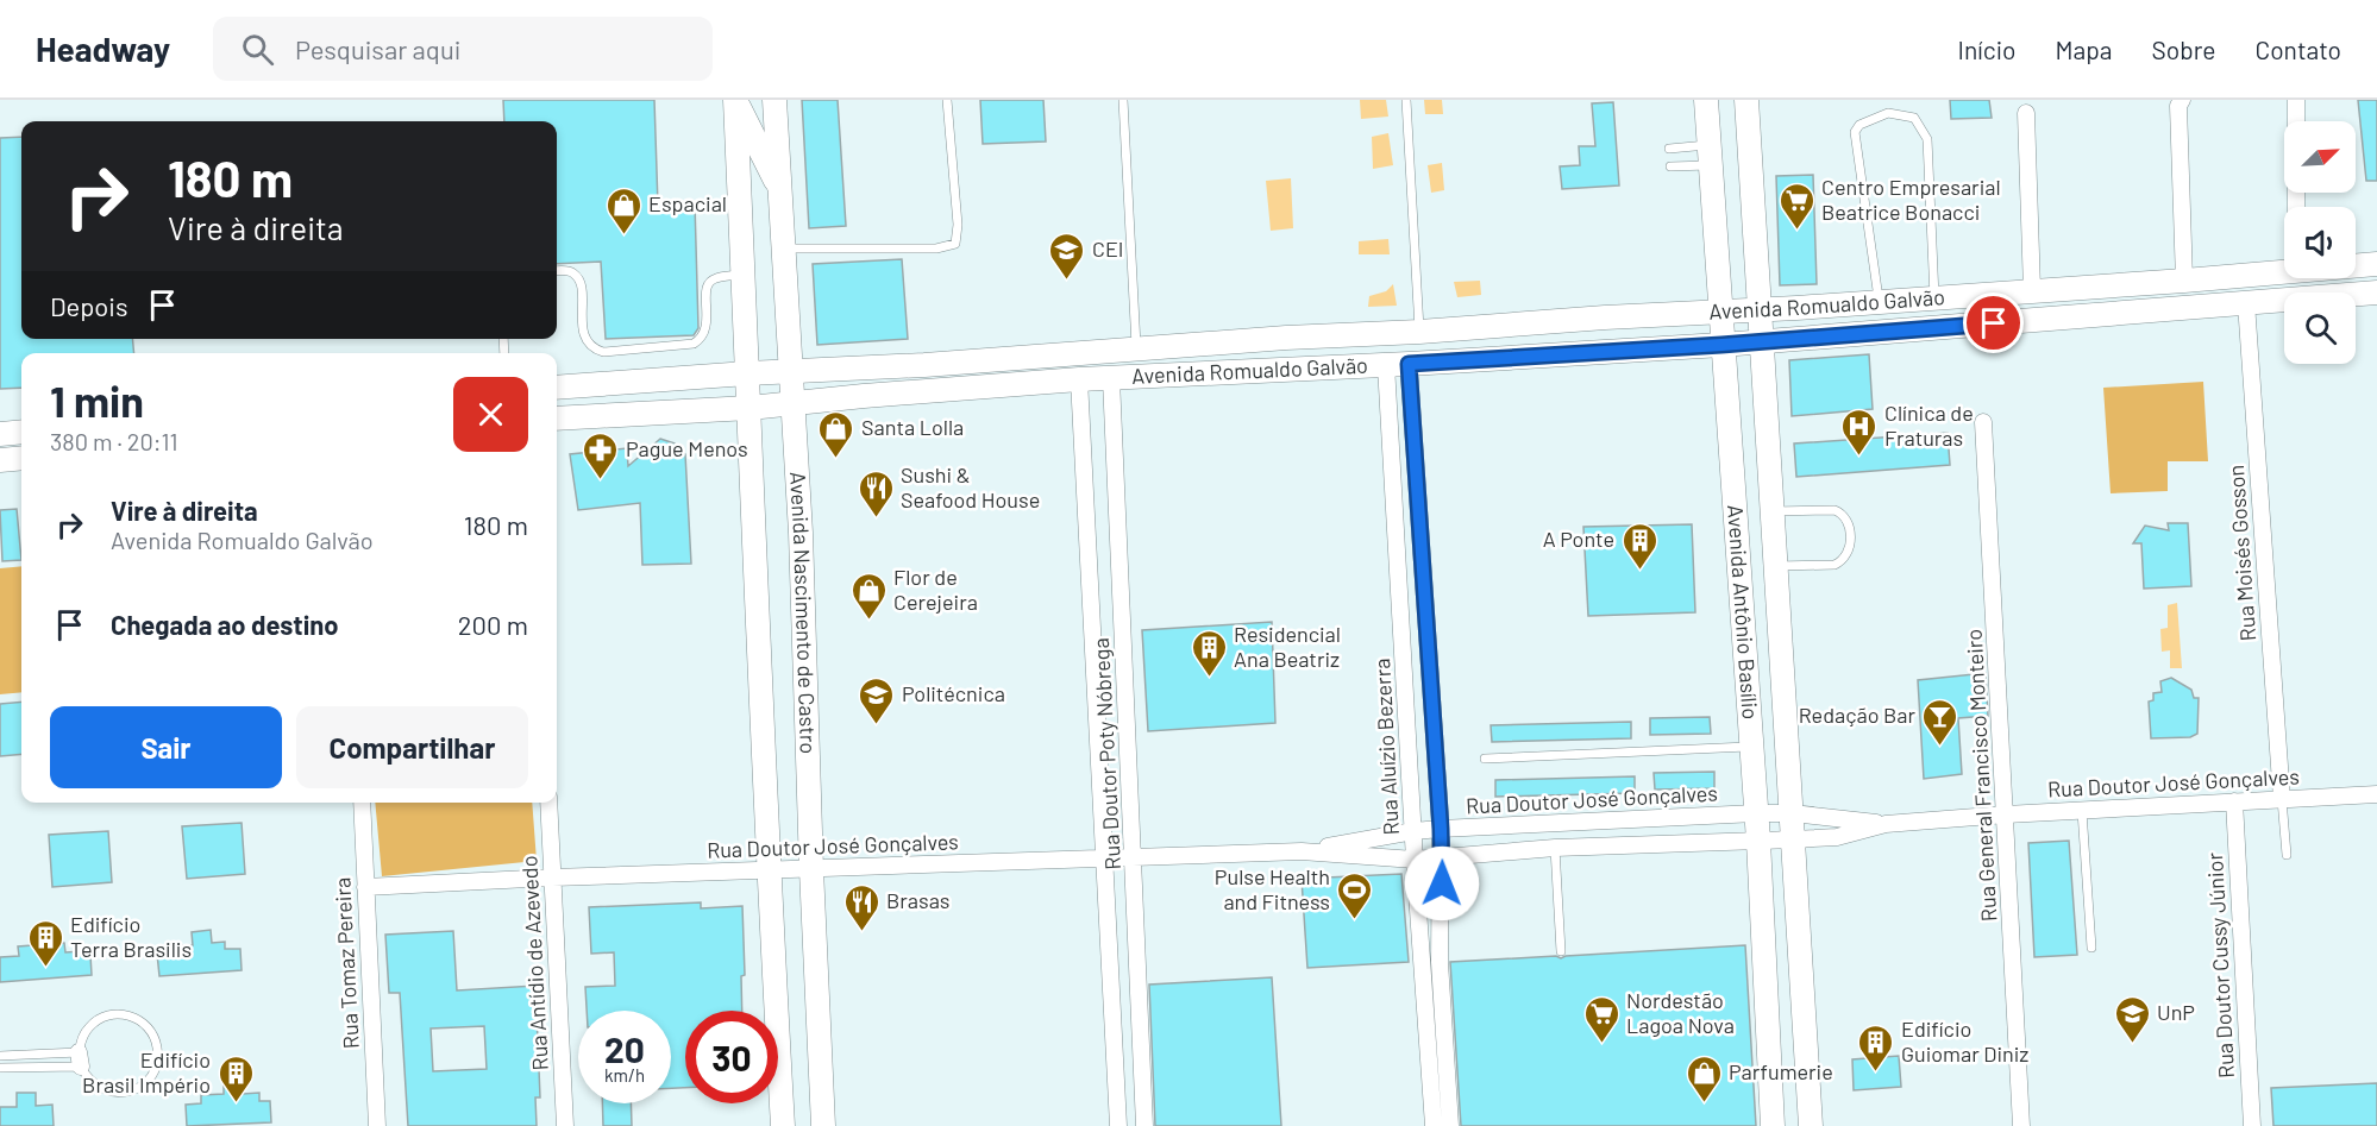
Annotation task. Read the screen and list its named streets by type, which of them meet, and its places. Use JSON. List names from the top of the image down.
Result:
{
  "streets": {
    "main road": ["Avenida Romualdo Galvão", "Avenida Nascimento de Castro", "Avenida Antônio Basílio"],
    "street": [
      "Rua Moisés Gosson",
      "Rua Aluízio Bezerra",
      "Rua Doutor Poty Nóbrega",
      "Rua General Francisco Monteiro",
      "Rua Doutor José Gonçalves",
      "Rua Tomaz Pereira",
      "Rua Antídio de Azevedo",
      "Rua Doutor Cussy Júnior"
    ]
  },
  "crossings": [
    ["Avenida Romualdo Galvão", "Rua Moisés Gosson"],
    ["Avenida Romualdo Galvão", "Avenida Nascimento de Castro"],
    ["Avenida Romualdo Galvão", "Avenida Antônio Basílio"],
    ["Avenida Romualdo Galvão", "Rua Aluízio Bezerra"],
    ["Avenida Romualdo Galvão", "Rua Doutor Poty Nóbrega"],
    ["Rua Moisés Gosson", "Rua Doutor José Gonçalves"],
    ["Avenida Nascimento de Castro", "Rua Doutor José Gonçalves"],
    ["Avenida Antônio Basílio", "Rua Doutor José Gonçalves"],
    ["Rua Aluízio Bezerra", "Rua Doutor José Gonçalves"],
    ["Rua Doutor Poty Nóbrega", "Rua Doutor José Gonçalves"],
    ["Rua General Francisco Monteiro", "Rua Doutor José Gonçalves"],
    ["Rua Doutor José Gonçalves", "Rua Tomaz Pereira"],
    ["Rua Doutor José Gonçalves", "Rua Antídio de Azevedo"],
    ["Rua Doutor José Gonçalves", "Rua Doutor Cussy Júnior"]
  ],
  "places": {
    "supermarket": ["Centro Empresarial Beatrice Bonacci", "Nordestão Lagoa Nova"],
    "shop": [
      "Espacial",
      "Santa Lolla",
      "Flor de Cerejeira",
      "Parfumerie"
    ],
    "school or university": ["CEI", "Politécnica", "UnP"],
    "hospital": ["Clínica de Fraturas"],
    "pharmacy": ["Pague Menos"],
    "restaurant": ["Sushi & Seafood House", "Brasas"],
    "building": [
      "A Ponte",
      "Residencial Ana Beatriz",
      "Edifício Terra Brasilis",
      "Edifício Guiomar Diniz",
      "Edifício Brasil Império"
    ],
    "bar": ["Redação Bar"],
    "sports": ["Pulse Health and Fitness"]
  },
  "north": "top right",
  "page": {
    "header": "Headway",
    "search": "Pesquisar aqui",
    "nav": [
      "Início",
      "Mapa",
      "Sobre",
      "Contato"
    ],
    "turn": ["180 m", "Vire à direita"],
    "then": "Depois",
    "heading": ["1 min", "380 m · 20:11"],
    "list": [
      {
        "name": "Vire à direita",
        "note": "Avenida Romualdo Galvão",
        "value": "180 m"
      },
      {
        "name": "Chegada ao destino",
        "value": "200 m"
      }
    ],
    "buttons": ["Sair", "Compartilhar"],
    "speed": "20 km/h",
    "limit": "30"
  }
}
